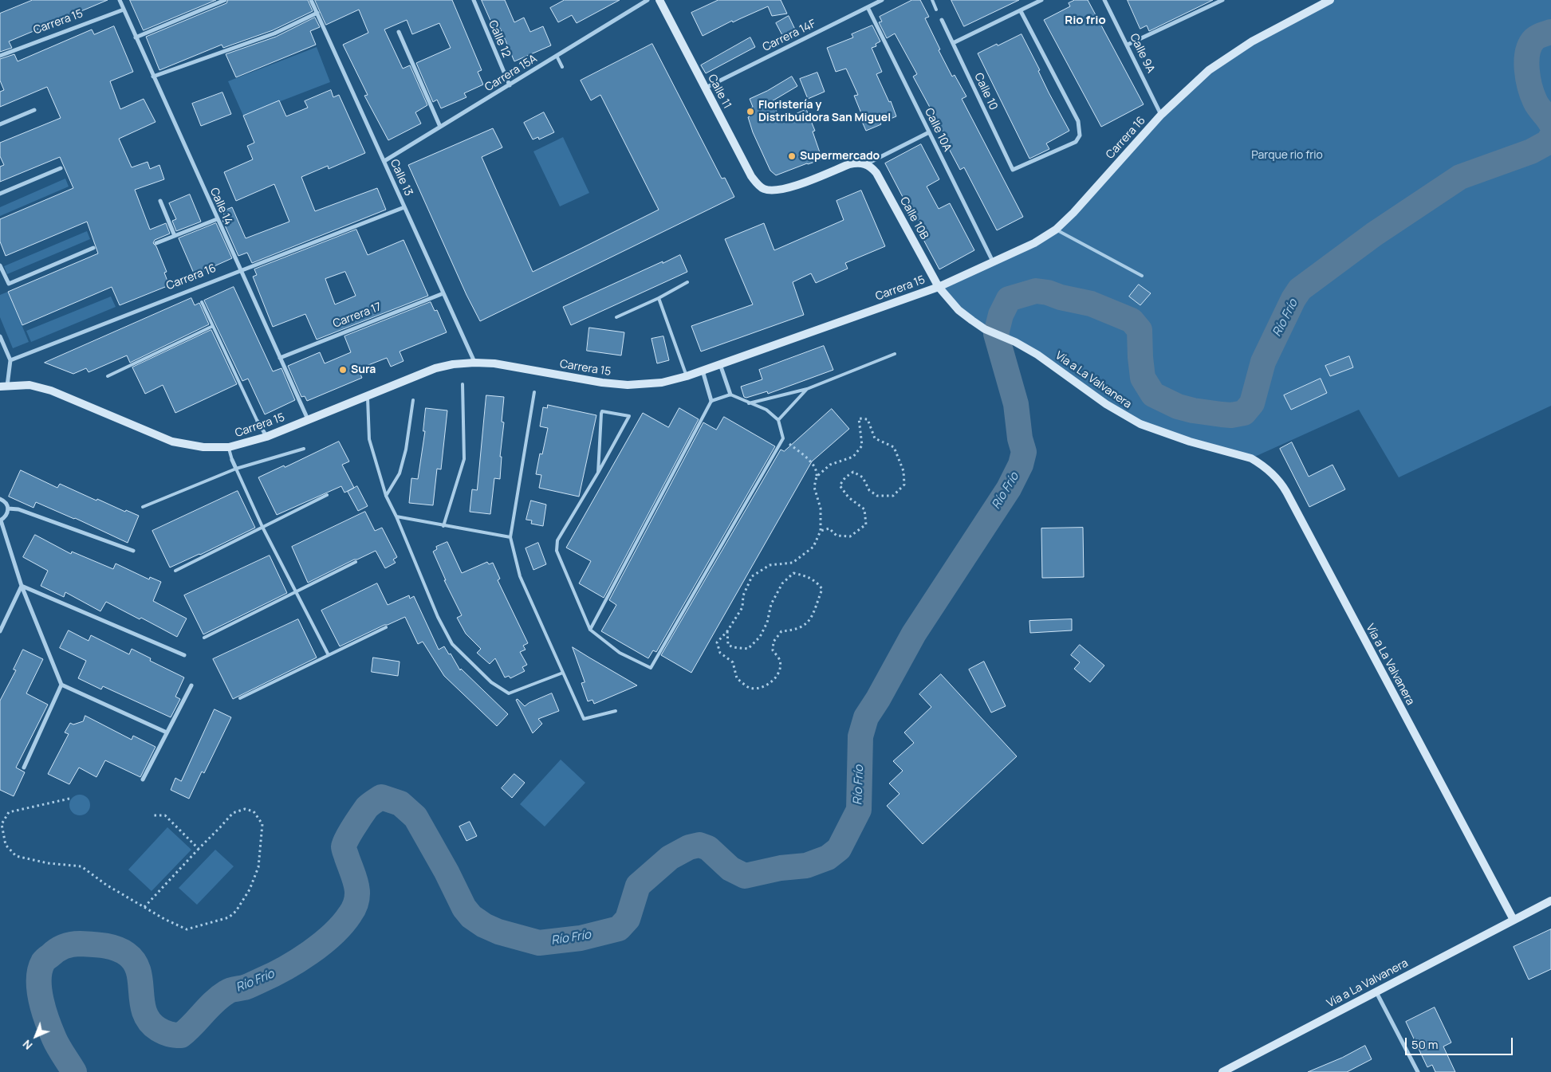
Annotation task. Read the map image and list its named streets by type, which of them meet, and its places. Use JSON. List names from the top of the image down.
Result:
{
  "streets": {
    "street": [
      "Carrera 15",
      "Carrera 14F",
      "Calle 12",
      "Calle 9A",
      "Carrera 15A",
      "Calle 11",
      "Calle 10",
      "Calle 10A",
      "Carrera 16",
      "Calle 13",
      "Calle 14",
      "Calle 10B",
      "Carrera 17",
      "Vía a La Valvanera"
    ]
  },
  "crossings": [
    ["Carrera 15", "Carrera 16"],
    ["Carrera 15", "Calle 13"],
    ["Carrera 15", "Calle 14"],
    ["Carrera 15", "Calle 10B"],
    ["Carrera 15", "Vía a La Valvanera"],
    ["Carrera 14F", "Calle 11"],
    ["Carrera 14F", "Calle 10A"],
    ["Calle 12", "Carrera 15A"],
    ["Calle 9A", "Carrera 16"],
    ["Carrera 15A", "Calle 13"],
    ["Calle 11", "Calle 10B"],
    ["Calle 10A", "Carrera 16"],
    ["Carrera 16", "Calle 13"],
    ["Carrera 16", "Calle 14"],
    ["Carrera 16", "Calle 10B"],
    ["Carrera 16", "Vía a La Valvanera"],
    ["Calle 13", "Carrera 17"],
    ["Calle 14", "Carrera 17"],
    ["Calle 10B", "Vía a La Valvanera"]
  ],
  "districts": ["Rio frio"],
  "water": ["Río Frío"],
  "parks": ["Parque rio frio"],
  "places": ["Floristería y Distribuidora San Miguel", "Supermercado", "Sura"],
  "scale_bar": "50 m",
  "north": "bottom left"
}
